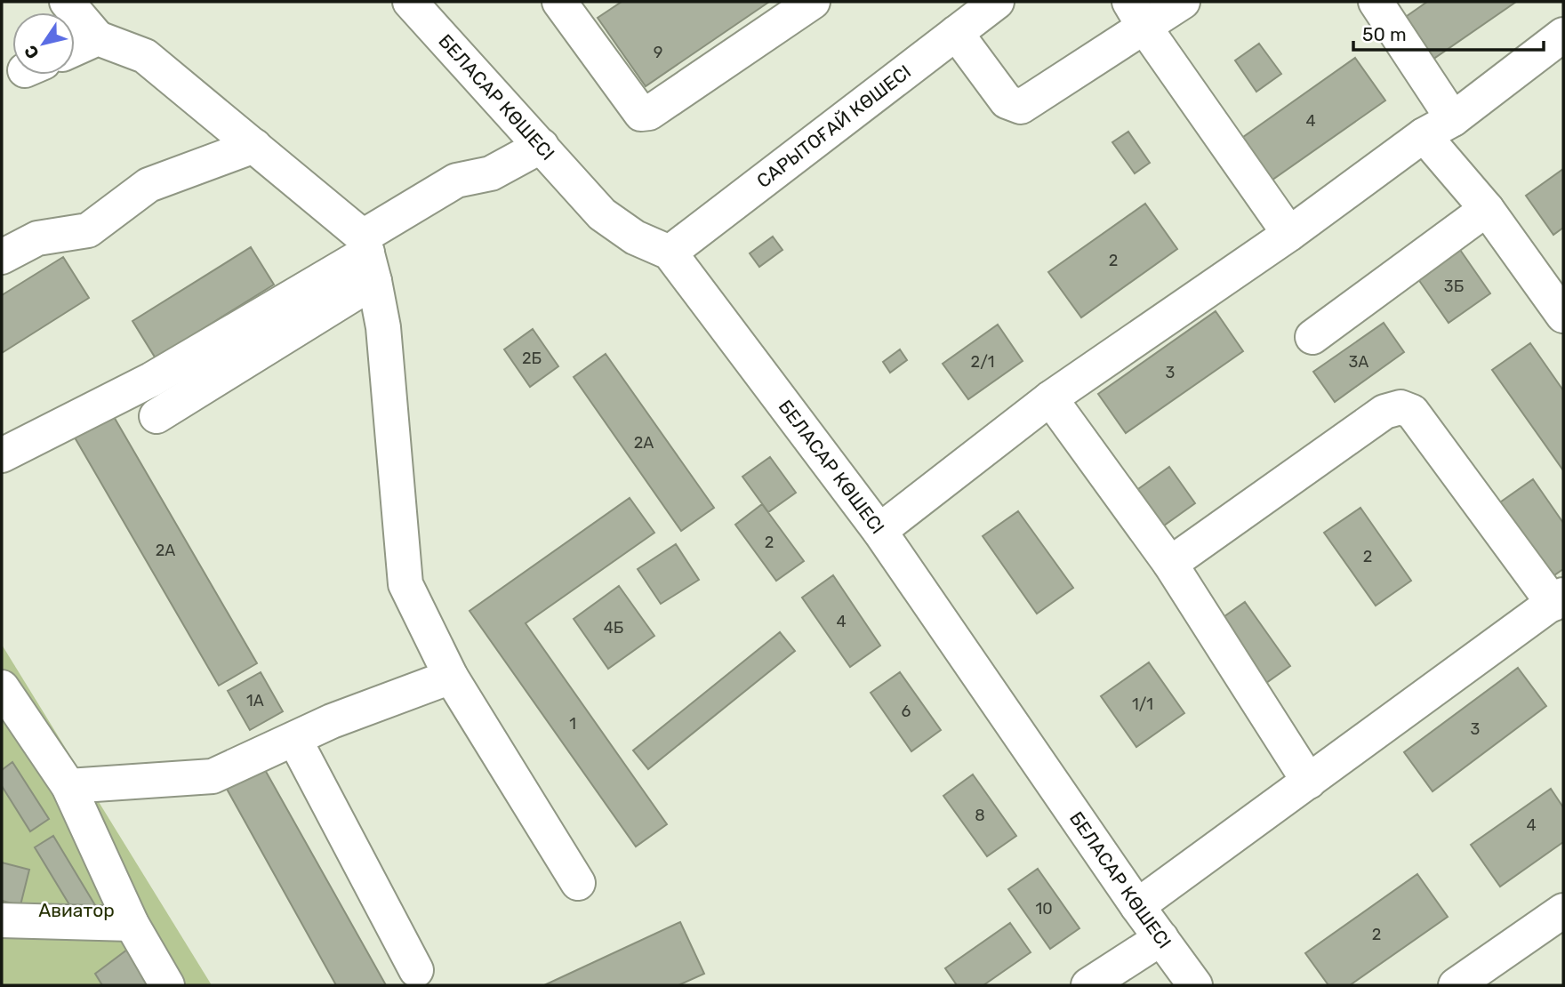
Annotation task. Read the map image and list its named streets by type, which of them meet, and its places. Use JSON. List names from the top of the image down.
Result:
{
  "streets": {
    "street": ["БЕЛАСАР КӨШЕСІ", "САРЫТОҒАЙ КӨШЕСІ"]
  },
  "crossings": [
    ["БЕЛАСАР КӨШЕСІ", "САРЫТОҒАЙ КӨШЕСІ"]
  ],
  "parks": ["Авиатор"],
  "house_numbers": [
    "9",
    "4",
    "2",
    "3Б",
    "2Б",
    "2/1",
    "3А",
    "3",
    "2А",
    "2",
    "2А",
    "2",
    "4",
    "4Б",
    "1А",
    "1/1",
    "6",
    "1",
    "3",
    "8",
    "4",
    "10",
    "2"
  ],
  "scale_bar": "50 m",
  "north": "bottom left"
}
